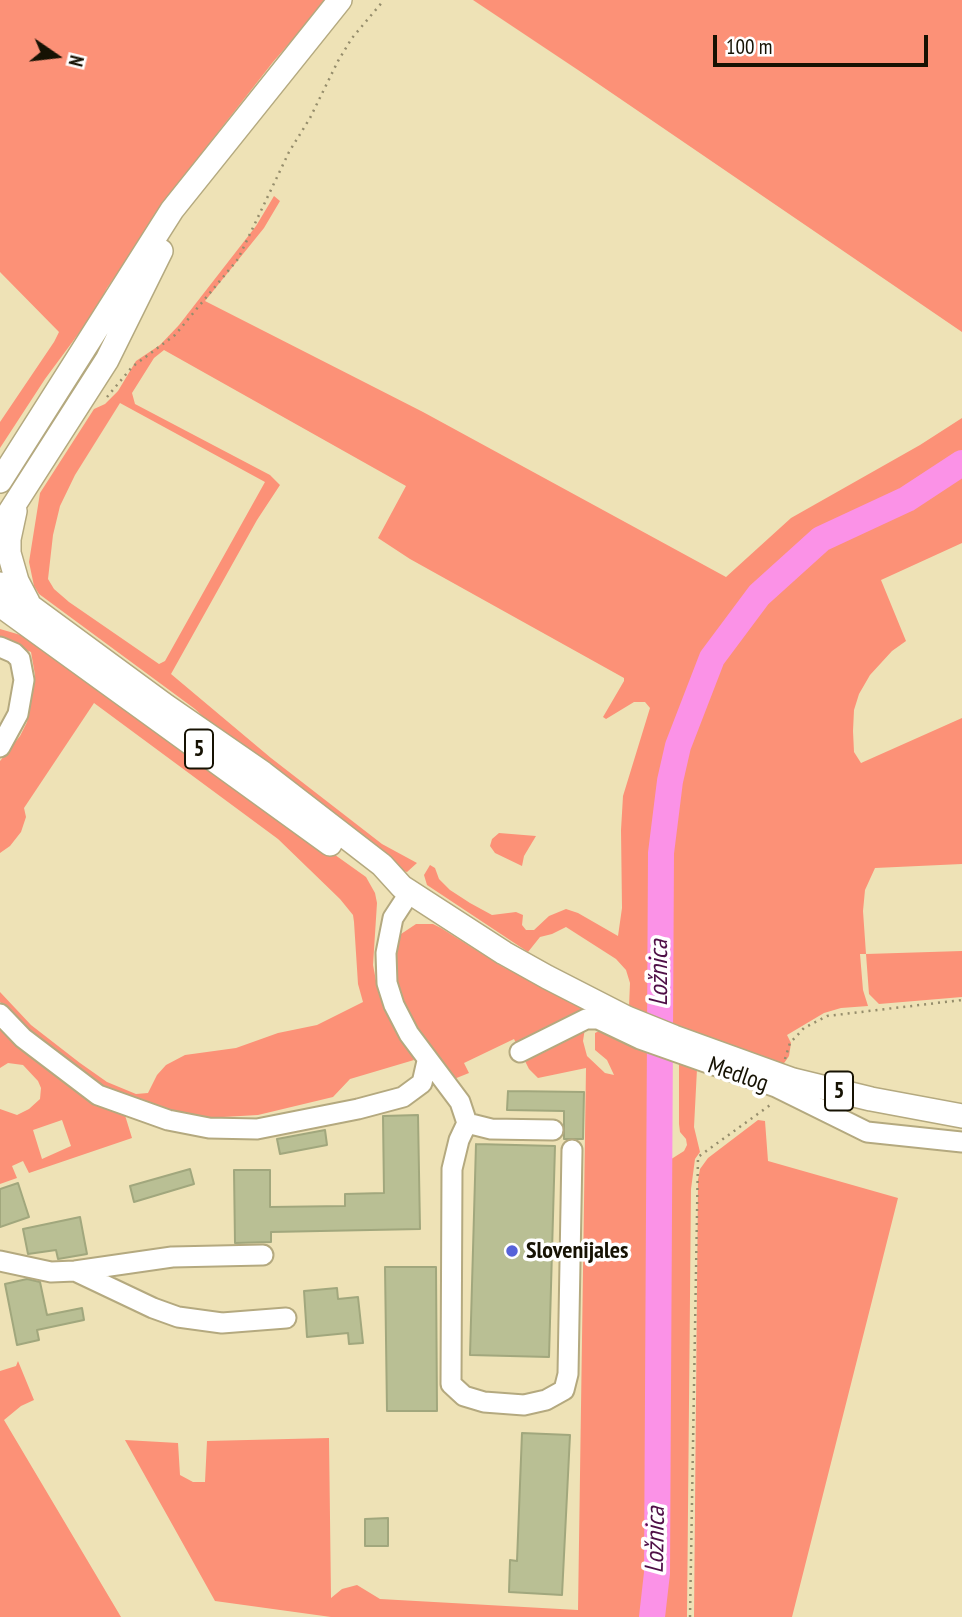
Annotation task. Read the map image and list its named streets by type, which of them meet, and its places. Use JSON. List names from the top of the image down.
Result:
{
  "streets": {
    "main road": ["5"],
    "street": ["Medlog"]
  },
  "water": ["Ložnica"],
  "places": ["Slovenijales"],
  "scale_bar": "100 m",
  "north": "right"
}
